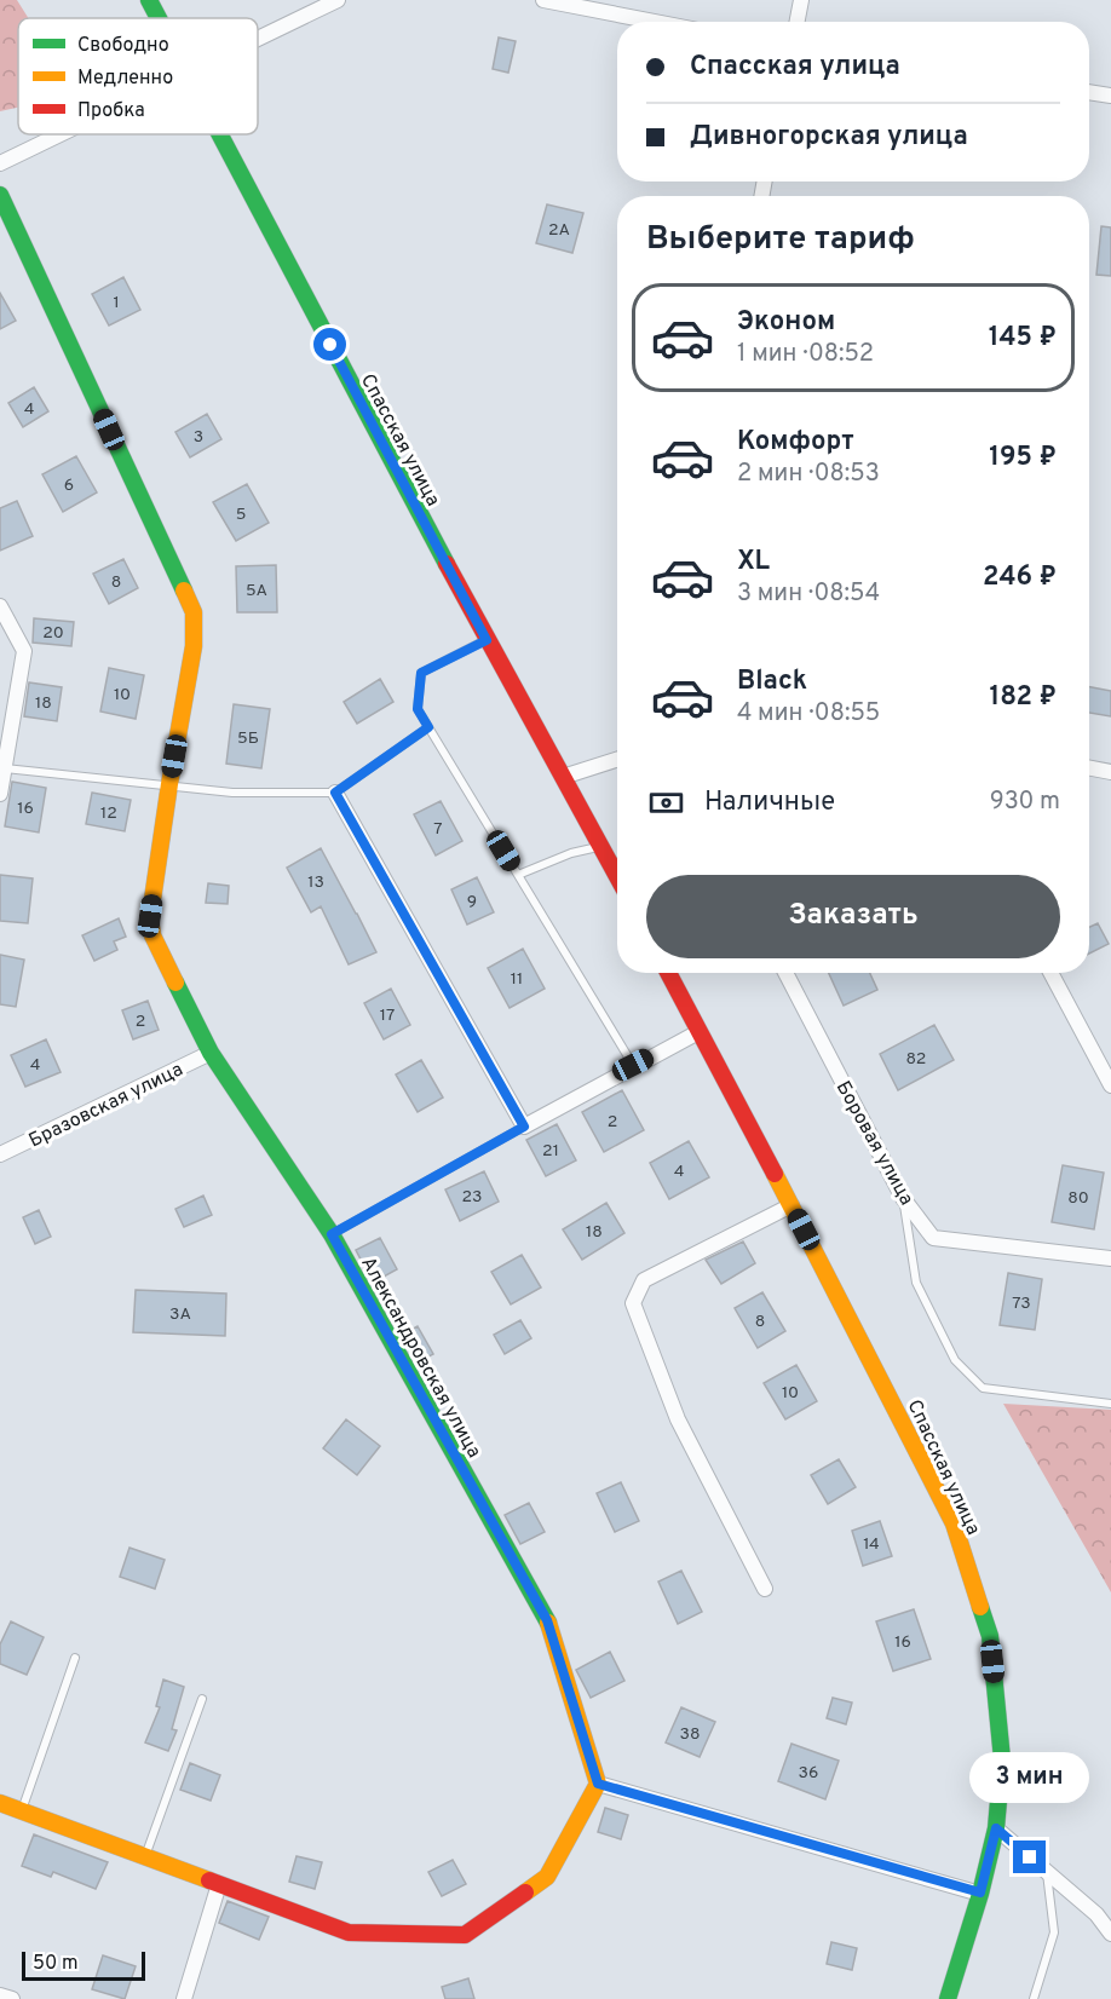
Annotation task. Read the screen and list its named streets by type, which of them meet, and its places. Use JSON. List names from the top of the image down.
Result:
{
  "streets": {
    "street": [
      "Спасская улица",
      "Бразовская улица",
      "Боровая улица",
      "Александровская улица"
    ]
  },
  "crossings": [
    ["Бразовская улица", "Александровская улица"]
  ],
  "house_numbers": [
    "2А",
    "1",
    "4",
    "3",
    "6",
    "5",
    "8",
    "5А",
    "20",
    "10",
    "18",
    "5Б",
    "16",
    "12",
    "7",
    "13",
    "9",
    "11",
    "17",
    "2",
    "82",
    "4",
    "2",
    "21",
    "4",
    "23",
    "80",
    "18",
    "73",
    "3А",
    "8",
    "10",
    "14",
    "16",
    "38",
    "36"
  ],
  "legend": ["Свободно", "Медленно", "Пробка"],
  "scale_bar": "50 m",
  "page": {
    "banner": ["Спасская улица", "Дивногорская улица"],
    "heading": "Выберите тариф",
    "list": [
      {
        "name": "Эконом",
        "note": "1 мин · 08:52",
        "value": "145 ₽"
      },
      {
        "name": "Комфорт",
        "note": "2 мин · 08:53",
        "value": "195 ₽"
      },
      {
        "name": "XL",
        "note": "3 мин · 08:54",
        "value": "246 ₽"
      },
      {
        "name": "Black",
        "note": "4 мин · 08:55",
        "value": "182 ₽"
      }
    ],
    "pay": ["Наличные", "930 m"],
    "buttons": "Заказать",
    "bubble": "3 мин",
    "scale": "50 m"
  }
}
